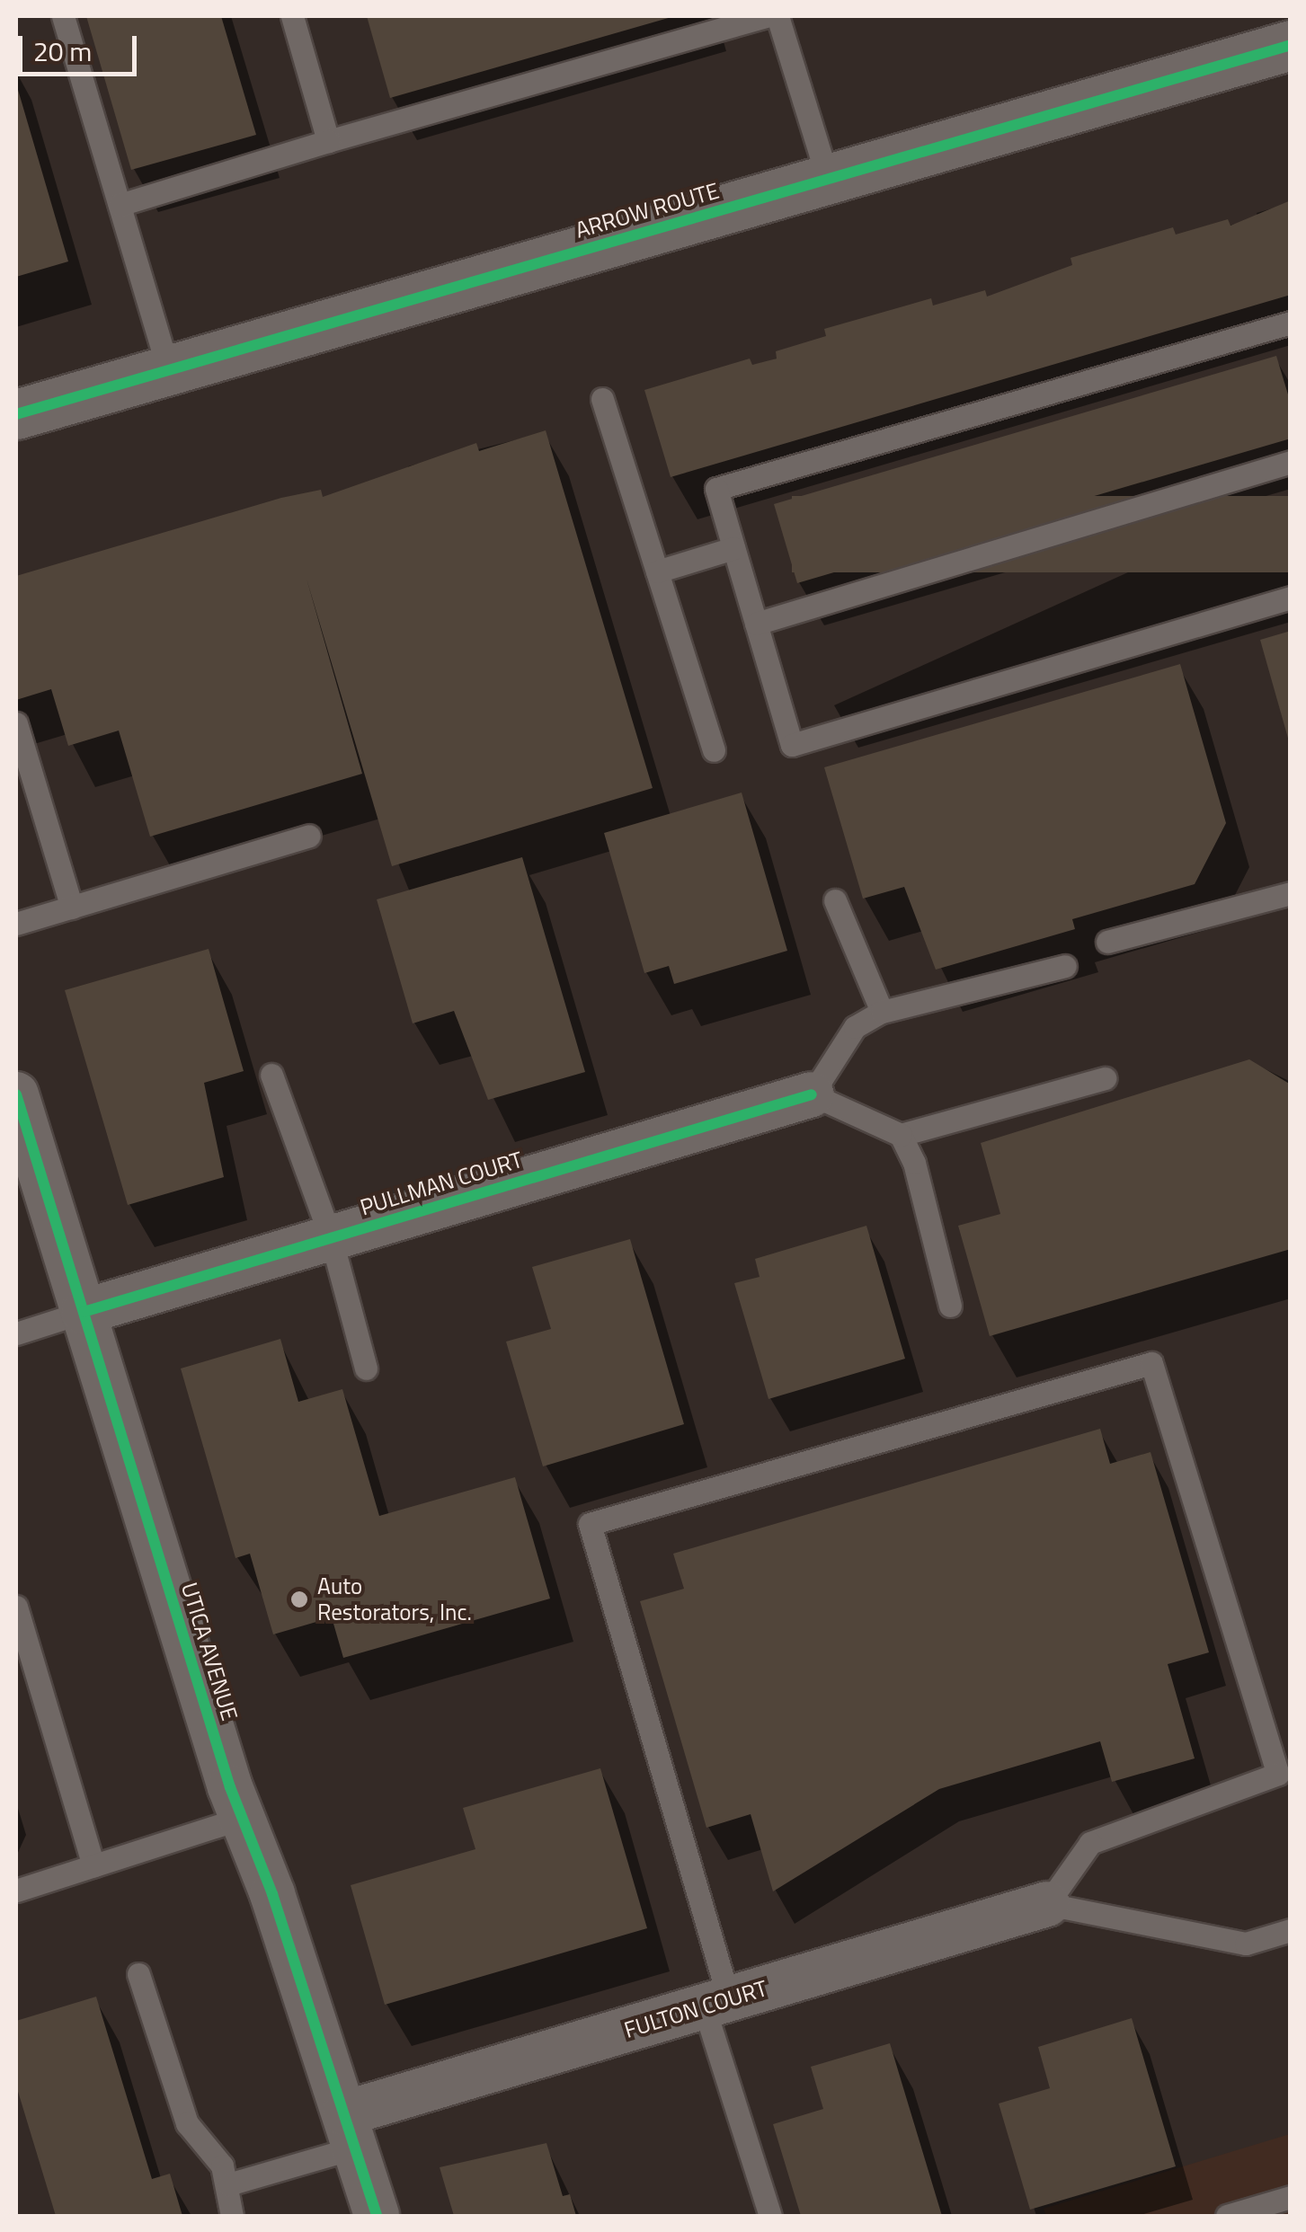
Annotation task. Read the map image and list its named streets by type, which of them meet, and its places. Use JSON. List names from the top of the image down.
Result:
{
  "streets": {
    "main road": ["ARROW ROUTE"],
    "street": ["PULLMAN COURT", "UTICA AVENUE", "FULTON COURT"]
  },
  "crossings": [
    ["PULLMAN COURT", "UTICA AVENUE"],
    ["UTICA AVENUE", "FULTON COURT"]
  ],
  "places": ["Auto Restorators, Inc."],
  "scale_bar": "20 m"
}
